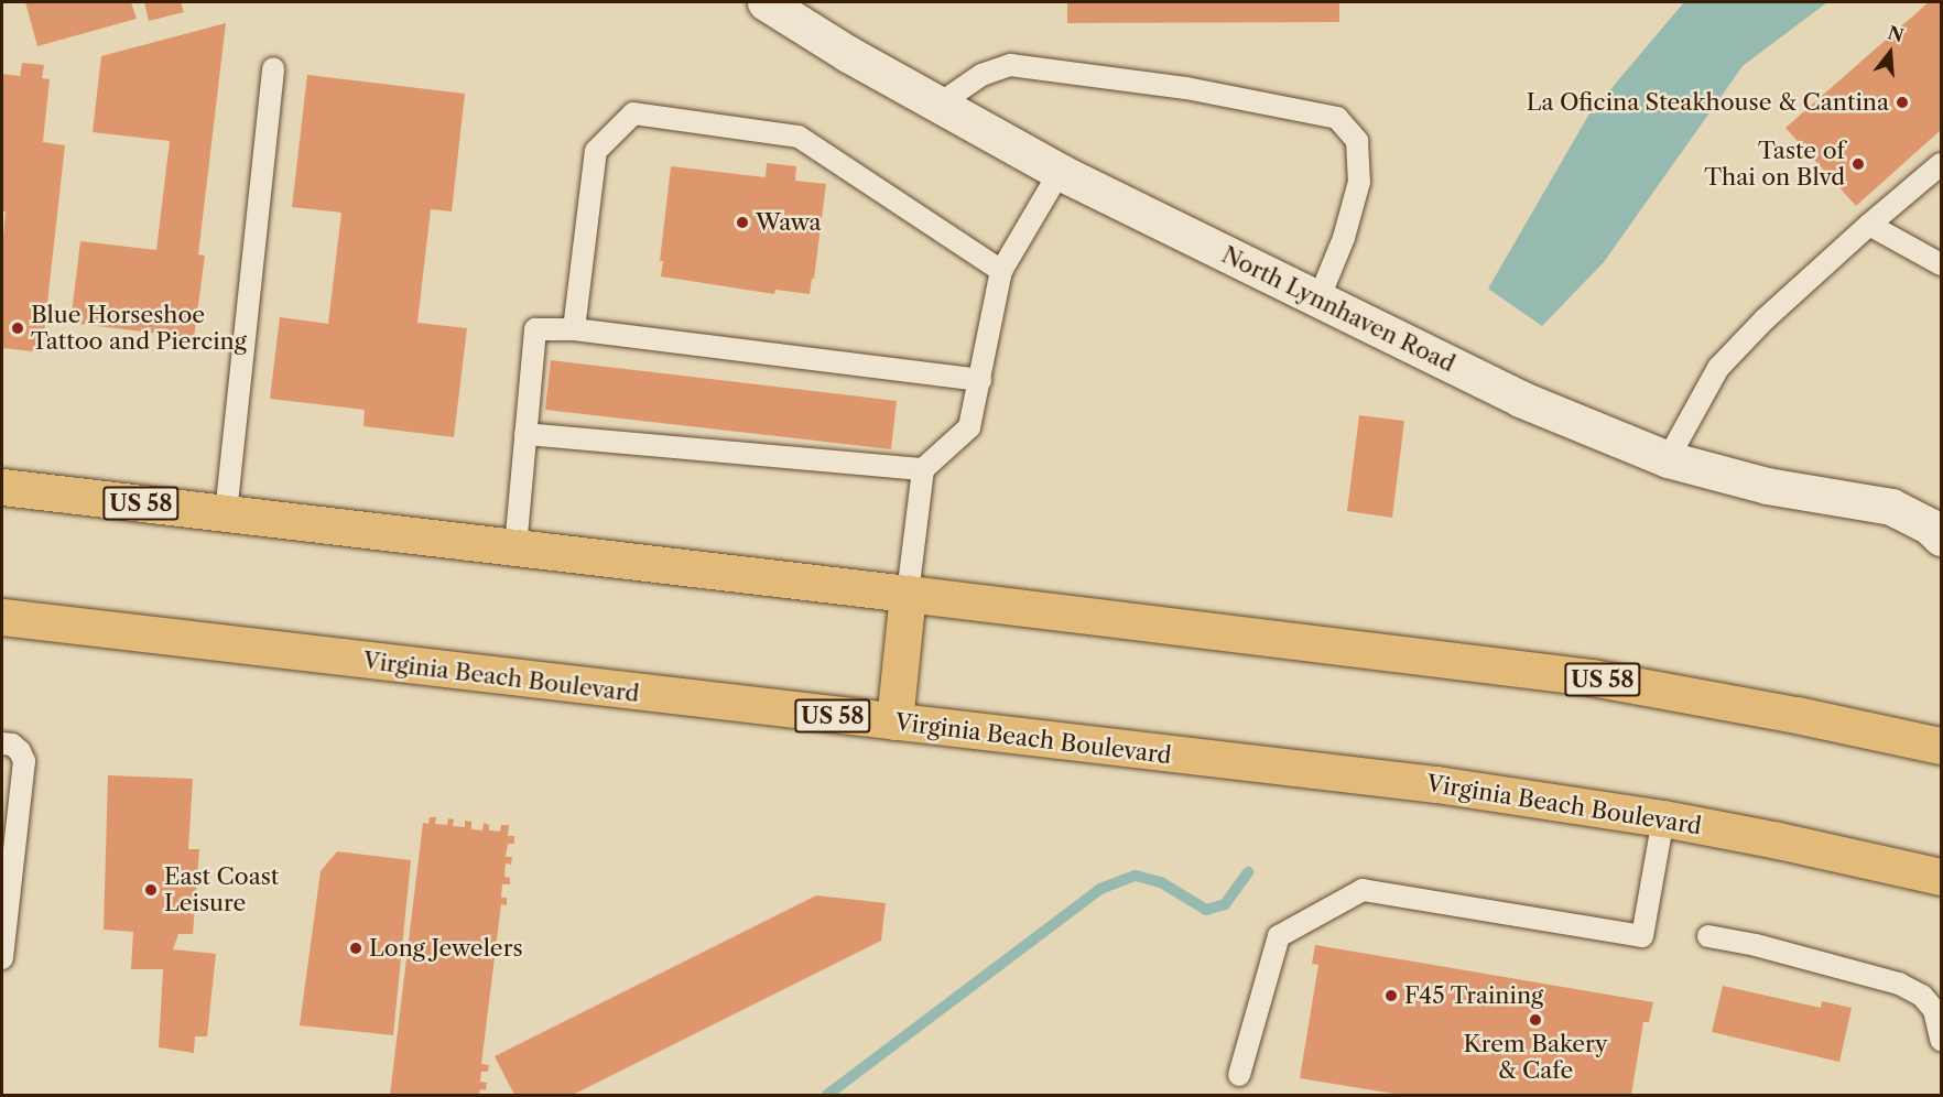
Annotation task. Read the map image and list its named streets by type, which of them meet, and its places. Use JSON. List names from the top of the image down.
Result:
{
  "streets": {
    "main road": ["US 58", "Virginia Beach Boulevard"],
    "street": ["North Lynnhaven Road"]
  },
  "places": [
    "La Oficina Steakhouse & Cantina",
    "Taste of Thai on Blvd",
    "Wawa",
    "Blue Horseshoe Tattoo and Piercing",
    "East Coast Leisure",
    "Long Jewelers",
    "F45 Training",
    "Krem Bakery & Cafe"
  ],
  "north": "top"
}
